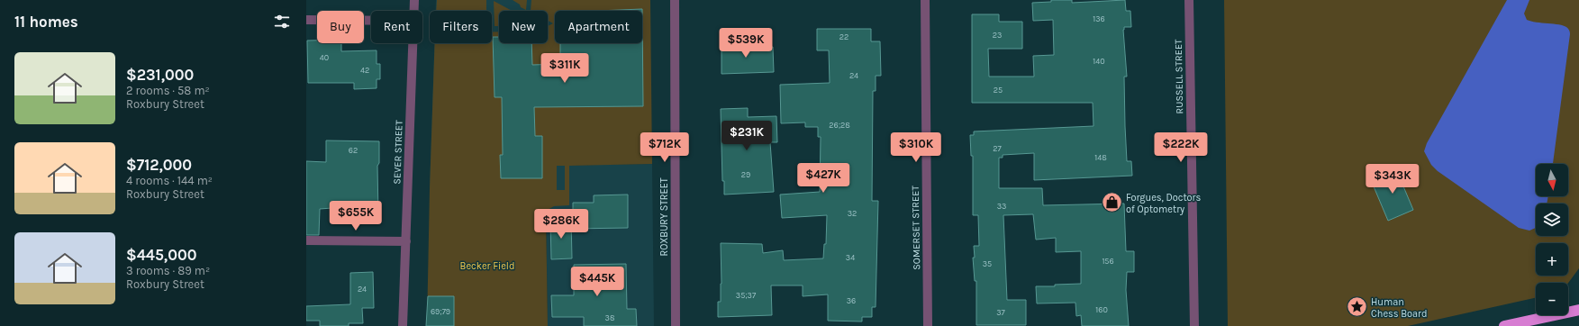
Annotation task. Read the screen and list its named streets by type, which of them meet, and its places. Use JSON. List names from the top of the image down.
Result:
{
  "streets": {
    "street": [
      "RUSSELL STREET",
      "SEVER STREET",
      "ROXBURY STREET",
      "SOMERSET STREET"
    ]
  },
  "parks": ["Becker Field"],
  "places": {
    "shop": ["Forgues, Doctors of Optometry"],
    "place": ["Human Chess Board"]
  },
  "house_numbers": [
    "136",
    "23",
    "22",
    "40",
    "140",
    "42",
    "24",
    "25",
    "26;28",
    "27",
    "62",
    "148",
    "29",
    "33",
    "32",
    "34",
    "156",
    "35",
    "24",
    "35;37",
    "36",
    "160",
    "69;79",
    "37",
    "38"
  ],
  "north": "bottom",
  "page": {
    "heading": "11 homes",
    "chip": [
      "Buy",
      "Rent",
      "Filters",
      "New",
      "Apartment"
    ],
    "price": [
      "$539K",
      "$311K",
      "$231K",
      "$712K",
      "$310K",
      "$222K",
      "$427K",
      "$343K",
      "$655K",
      "$286K",
      "$445K"
    ],
    "list": [
      {
        "name": "$231,000",
        "note": "2 rooms · 58 m² · Roxbury Street"
      },
      {
        "name": "$712,000",
        "note": "4 rooms · 144 m² · Roxbury Street"
      },
      {
        "name": "$445,000",
        "note": "3 rooms · 89 m² · Roxbury Street"
      }
    ],
    "map_buttons": ["+", "−"]
  }
}
